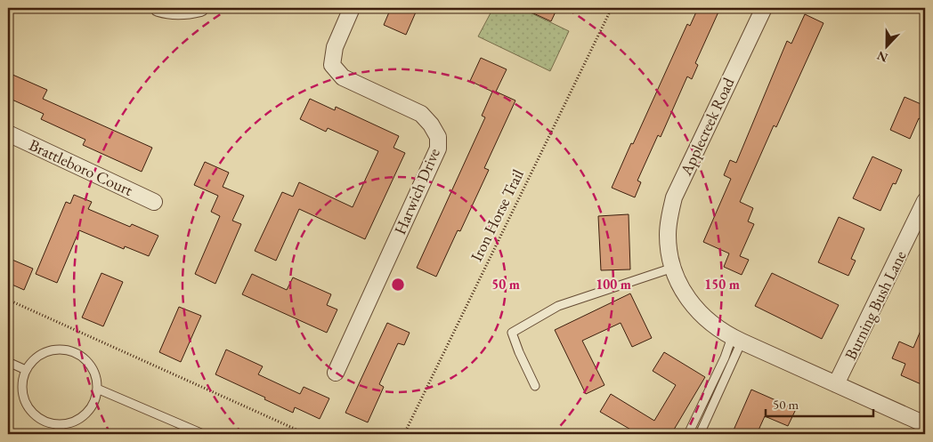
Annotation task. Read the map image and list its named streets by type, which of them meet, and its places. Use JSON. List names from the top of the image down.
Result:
{
  "streets": {
    "street": [
      "Applecreek Road",
      "Brattleboro Court",
      "Harwich Drive",
      "Burning Bush Lane"
    ],
    "path": ["Iron Horse Trail"]
  },
  "crossings": [
    ["Applecreek Road", "Burning Bush Lane"]
  ],
  "scale_bar": "50 m",
  "north": "bottom",
  "rings": ["50 m", "100 m", "150 m"]
}
